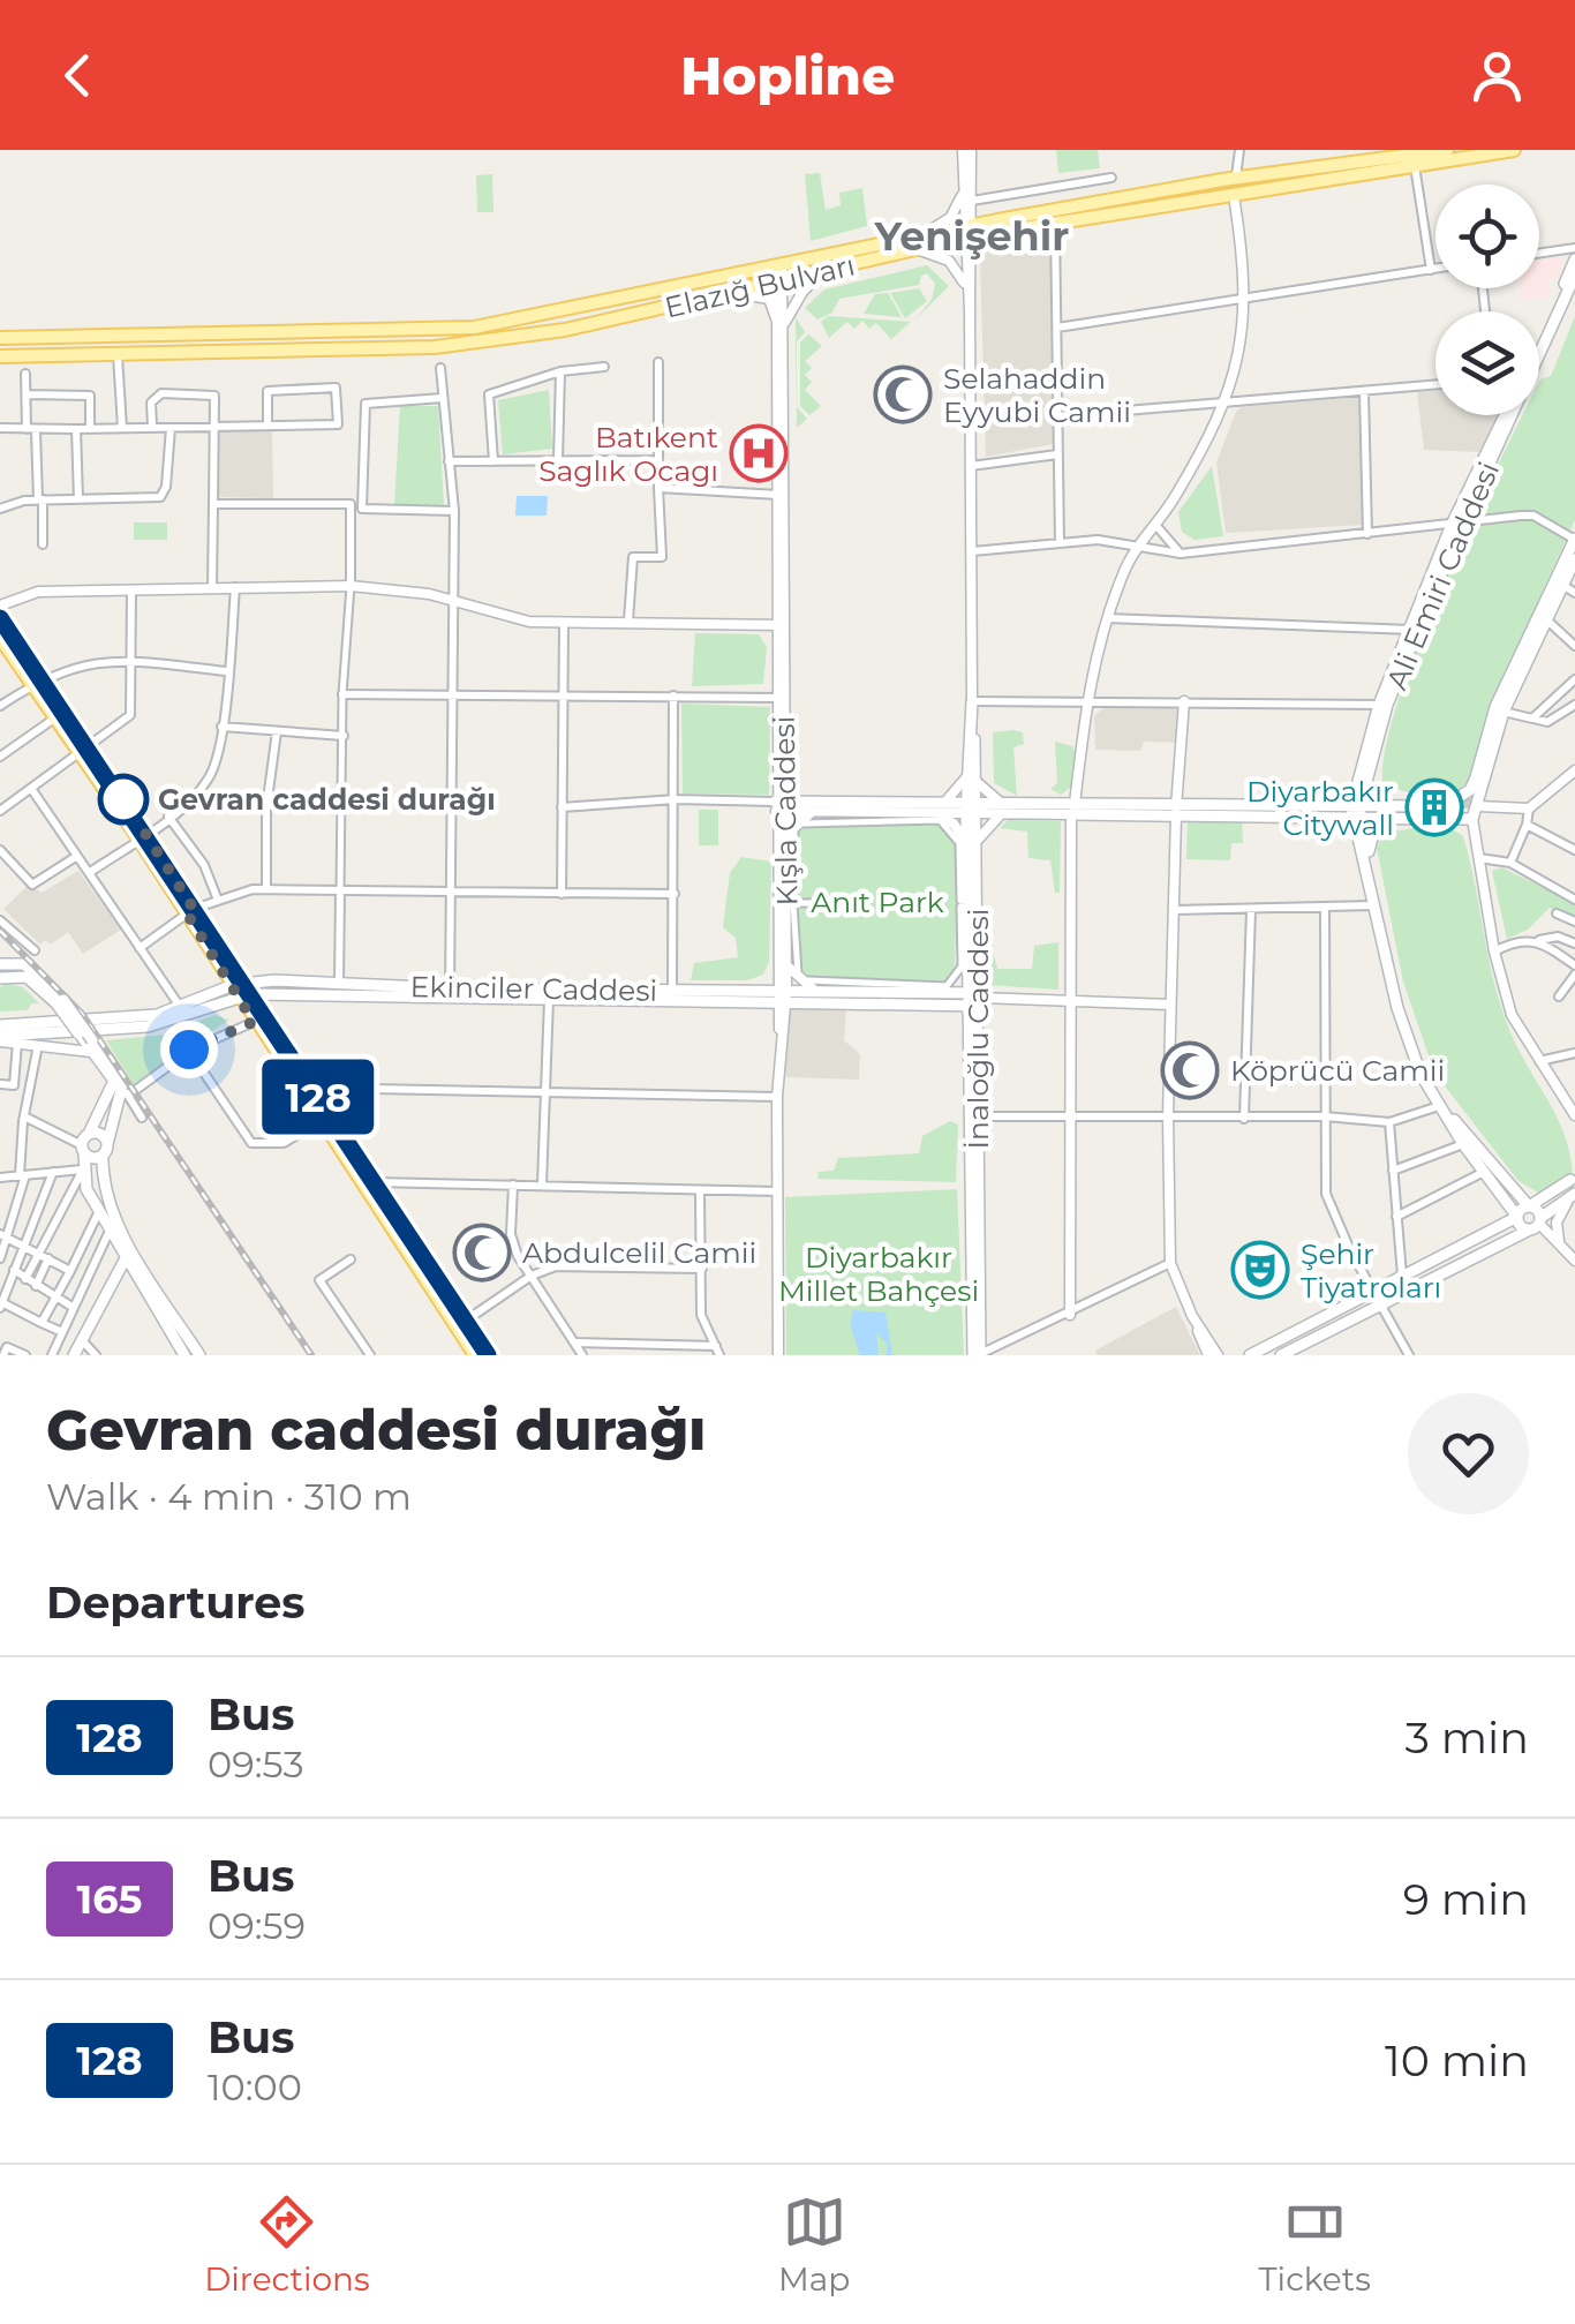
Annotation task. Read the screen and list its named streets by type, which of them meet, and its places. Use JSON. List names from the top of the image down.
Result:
{
  "streets": {
    "main road": [
      "Elazığ Bulvarı",
      "Ali Emiri Caddesi",
      "Ekinciler Caddesi",
      "İnaloğlu Caddesi"
    ],
    "street": ["Kışla Caddesi"]
  },
  "crossings": [
    ["Elazığ Bulvarı", "Kışla Caddesi"],
    ["Kışla Caddesi", "Ekinciler Caddesi"],
    ["Ekinciler Caddesi", "İnaloğlu Caddesi"]
  ],
  "districts": ["Yenişehir"],
  "parks": ["Anıt Park", "Diyarbakır Millet Bahçesi"],
  "places": {
    "mosque": ["Selahaddin Eyyubi Camii", "Köprücü Camii", "Abdulcelil Camii"],
    "hospital": ["Batıkent Saglık Ocagı"],
    "other": ["Gevran caddesi durağı"],
    "building": ["Diyarbakır Citywall"],
    "theatre": ["Şehir Tiyatroları"]
  },
  "lines": ["bus line 128"],
  "page": {
    "header": "Hopline",
    "on_map": "128",
    "heading": [
      ["Gevran caddesi durağı", "Walk · 4 min · 310 m"],
      "Departures"
    ],
    "list": [
      {
        "mark": "128",
        "name": "Bus",
        "note": "09:53",
        "value": "3 min"
      },
      {
        "mark": "165",
        "name": "Bus",
        "note": "09:59",
        "value": "9 min"
      },
      {
        "mark": "128",
        "name": "Bus",
        "note": "10:00",
        "value": "10 min"
      }
    ],
    "tabs": ["Directions", "Map", "Tickets"]
  }
}
